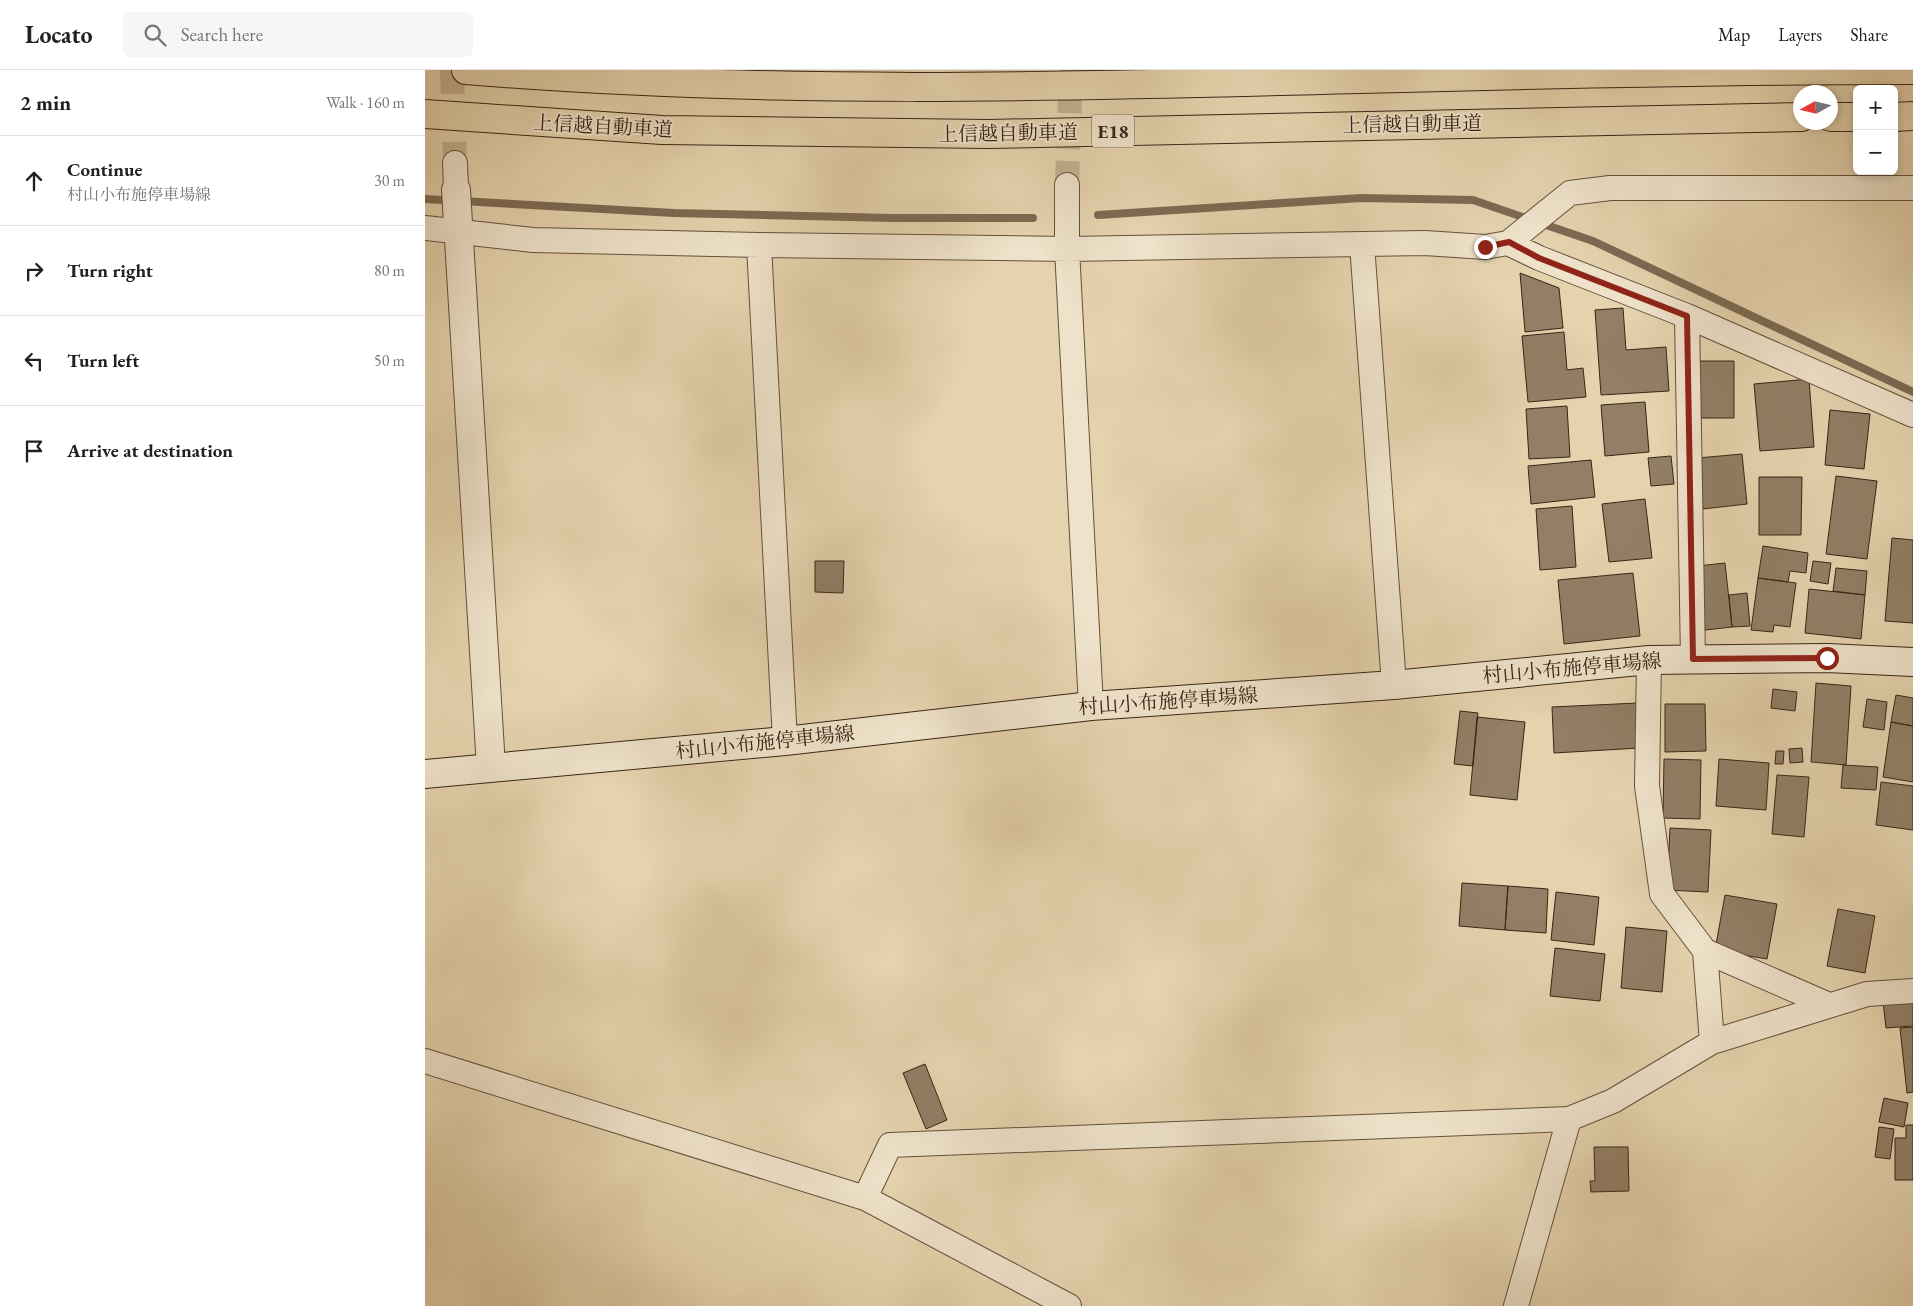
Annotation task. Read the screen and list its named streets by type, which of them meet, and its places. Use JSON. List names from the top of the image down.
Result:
{
  "streets": {
    "highway": ["上信越自動車道", "E18"],
    "main road": ["村山小布施停車場線"]
  },
  "north": "left",
  "page": {
    "header": "Locato",
    "search": "Search here",
    "nav": ["Map", "Layers", "Share"],
    "heading": ["2 min", "Walk · 160 m"],
    "map_buttons": ["+", "−"],
    "list": [
      ["Continue", "村山小布施停車場線", "30 m"],
      ["Turn right", "80 m"],
      ["Turn left", "50 m"],
      "Arrive at destination"
    ]
  }
}
